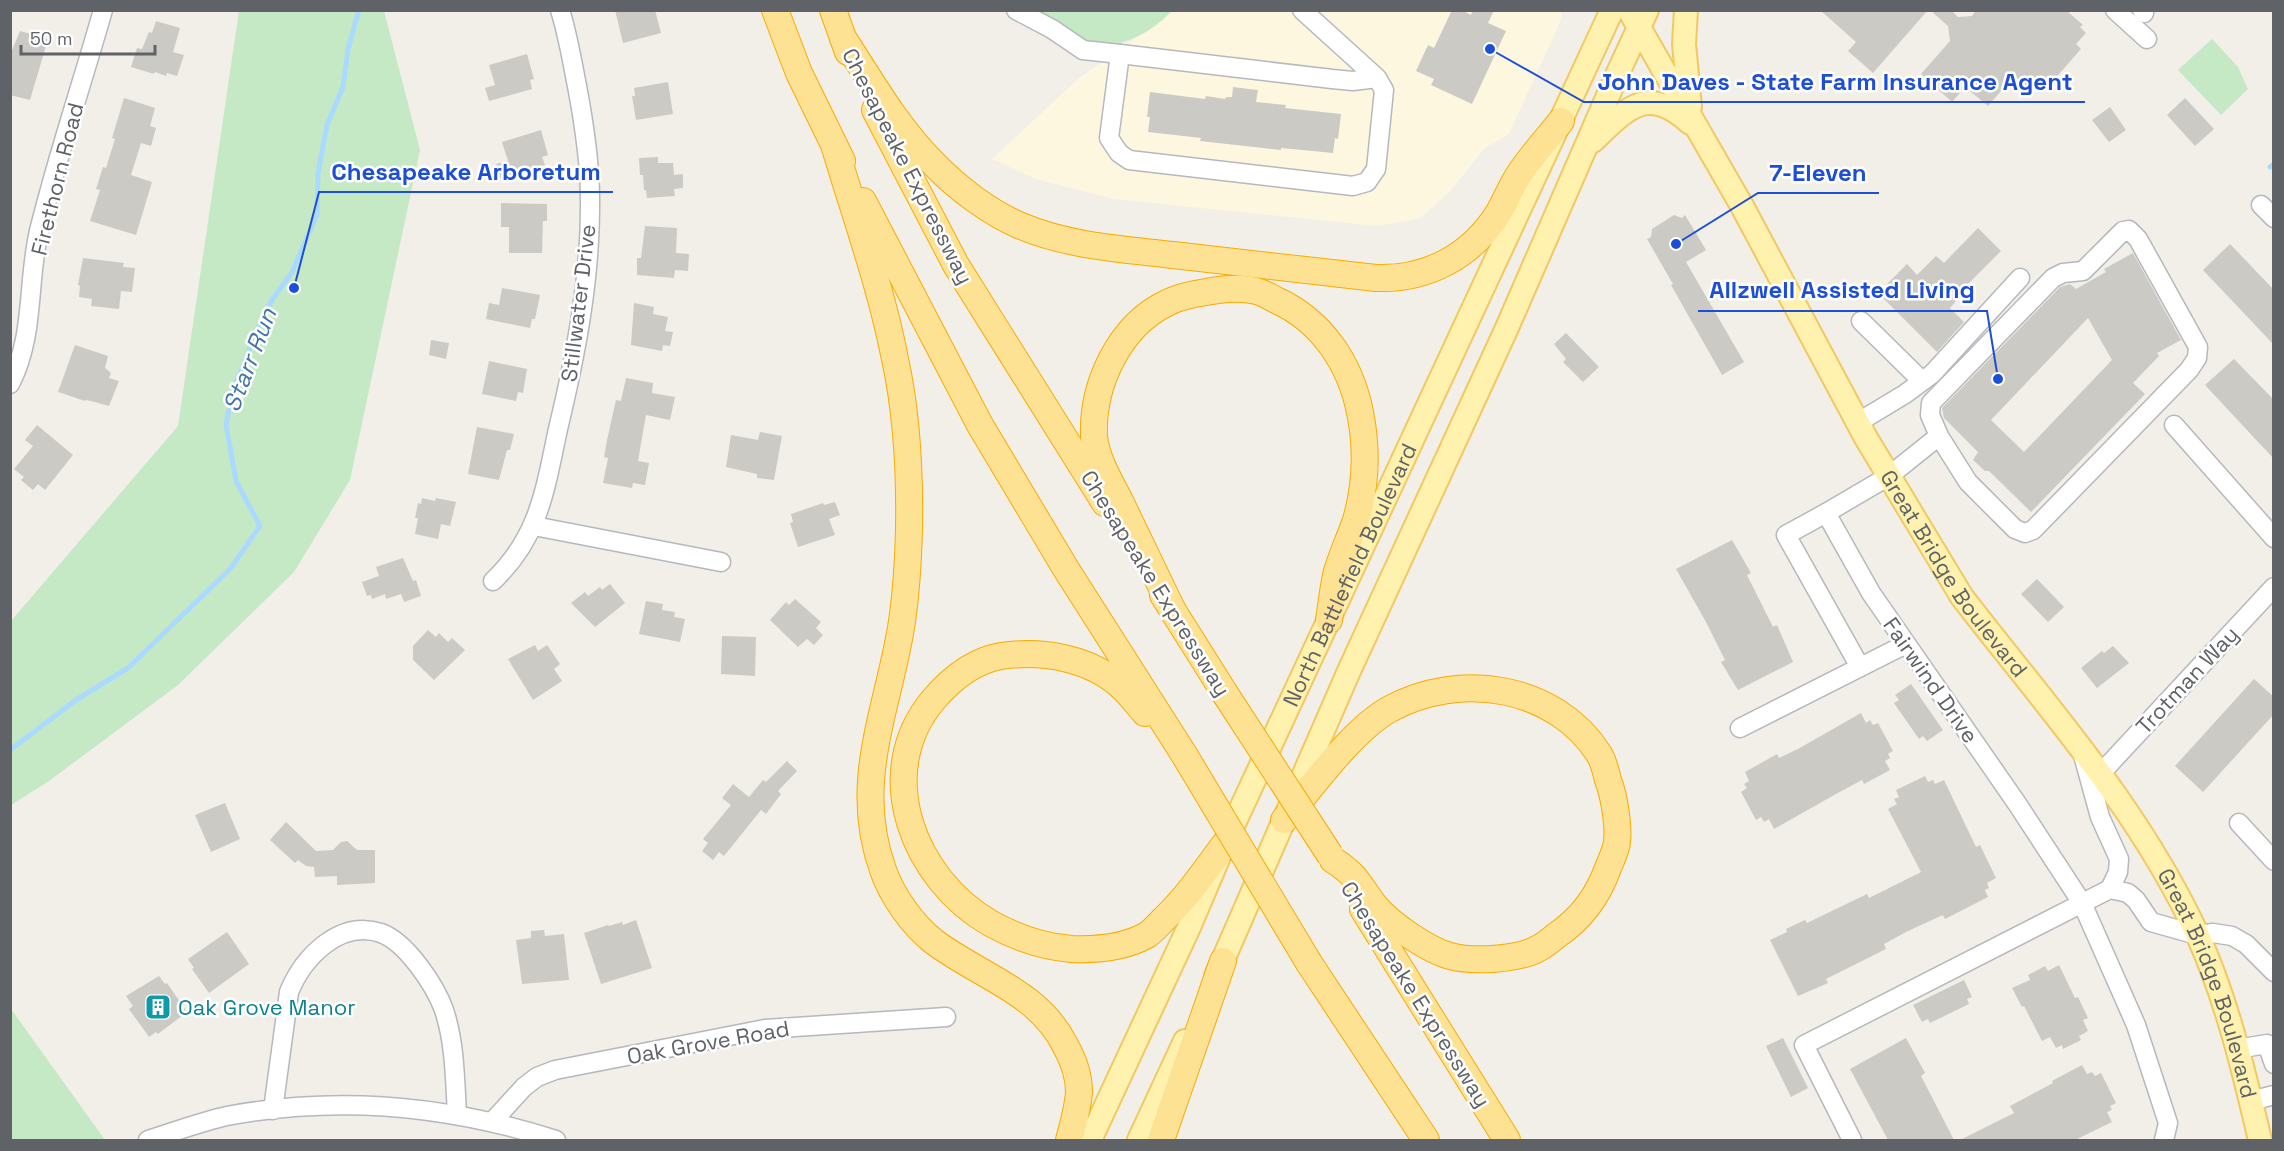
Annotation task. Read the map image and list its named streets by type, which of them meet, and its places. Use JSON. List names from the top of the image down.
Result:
{
  "streets": {
    "highway": ["Chesapeake Expressway"],
    "main road": ["Great Bridge Boulevard", "North Battlefield Boulevard"],
    "street": [
      "Firethorn Road",
      "Stillwater Drive",
      "Fairwind Drive",
      "Trotman Way",
      "Oak Grove Road"
    ]
  },
  "crossings": [
    ["Great Bridge Boulevard", "North Battlefield Boulevard"],
    ["Great Bridge Boulevard", "Trotman Way"]
  ],
  "water": ["Starr Run"],
  "places": {
    "other": [
      "John Daves - State Farm Insurance Agent",
      "7-Eleven",
      "Chesapeake Arboretum",
      "Allzwell Assisted Living"
    ],
    "building": ["Oak Grove Manor"]
  },
  "scale_bar": "50 m"
}
